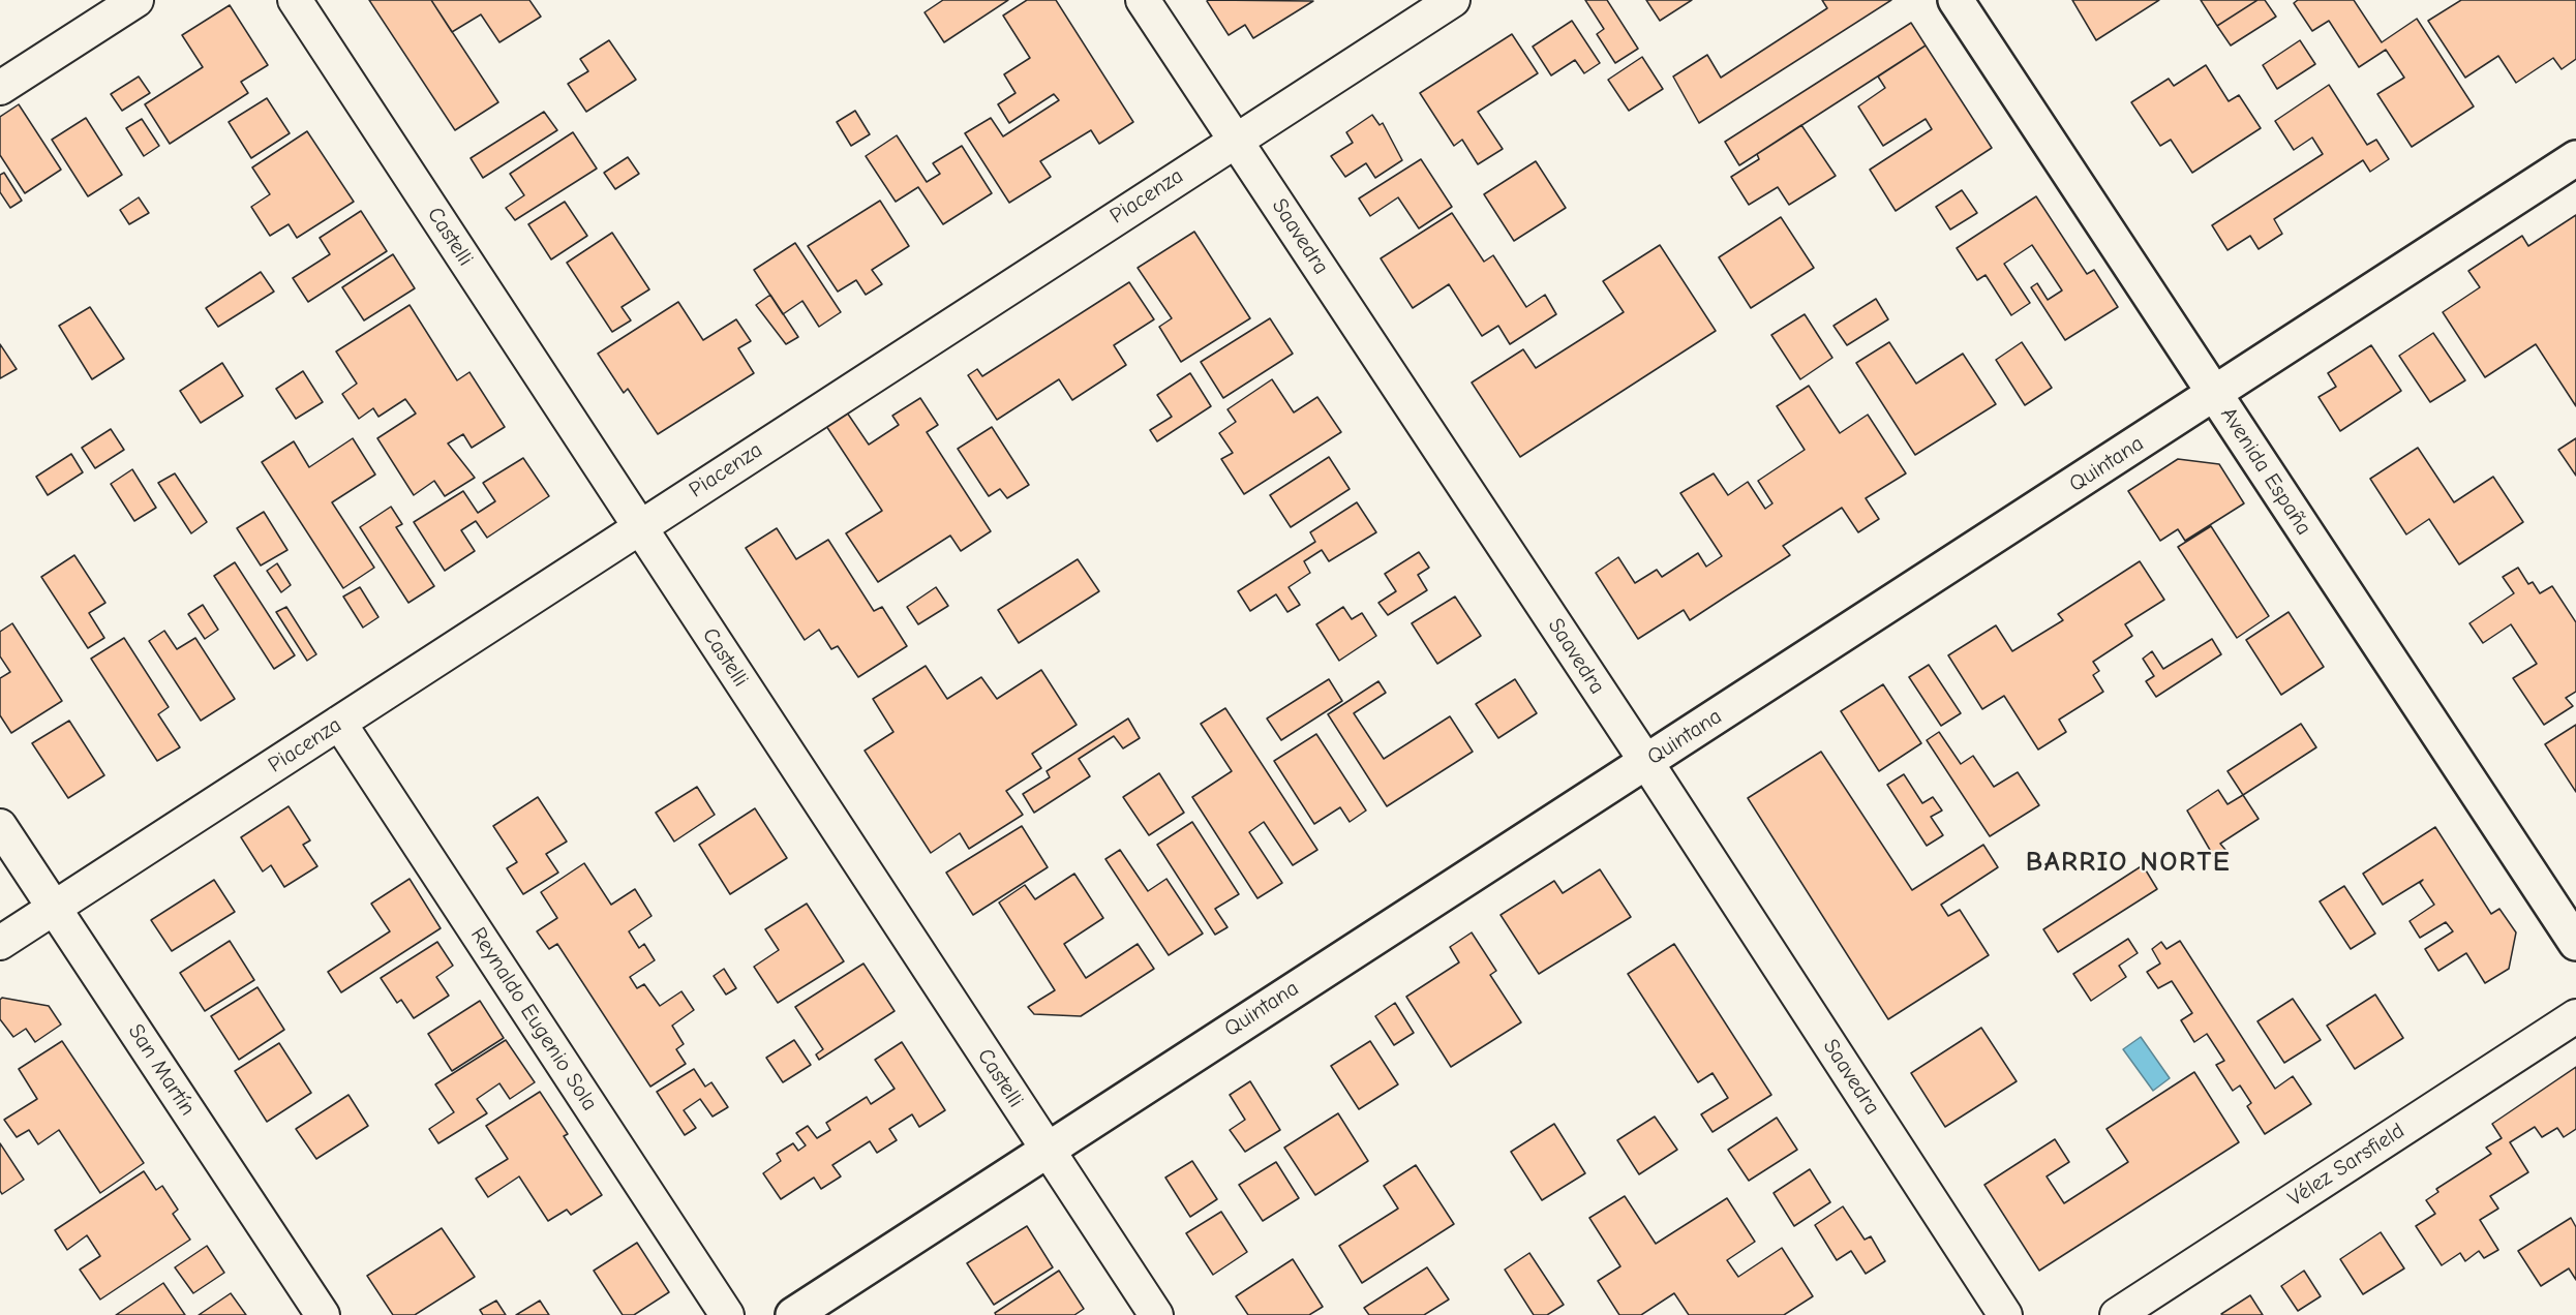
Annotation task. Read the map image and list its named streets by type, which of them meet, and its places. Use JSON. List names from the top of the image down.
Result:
{
  "streets": {
    "main road": ["Quintana", "Avenida España"],
    "street": [
      "Piacenza",
      "Castelli",
      "Saavedra",
      "Reynaldo Eugenio Sola",
      "San Martín",
      "Vélez Sarsfield"
    ]
  },
  "crossings": [
    ["Piacenza", "Castelli"],
    ["Piacenza", "Saavedra"],
    ["Piacenza", "Reynaldo Eugenio Sola"],
    ["Piacenza", "San Martín"],
    ["Castelli", "Quintana"],
    ["Saavedra", "Quintana"],
    ["Quintana", "Avenida España"]
  ],
  "districts": ["BARRIO NORTE"]
}
